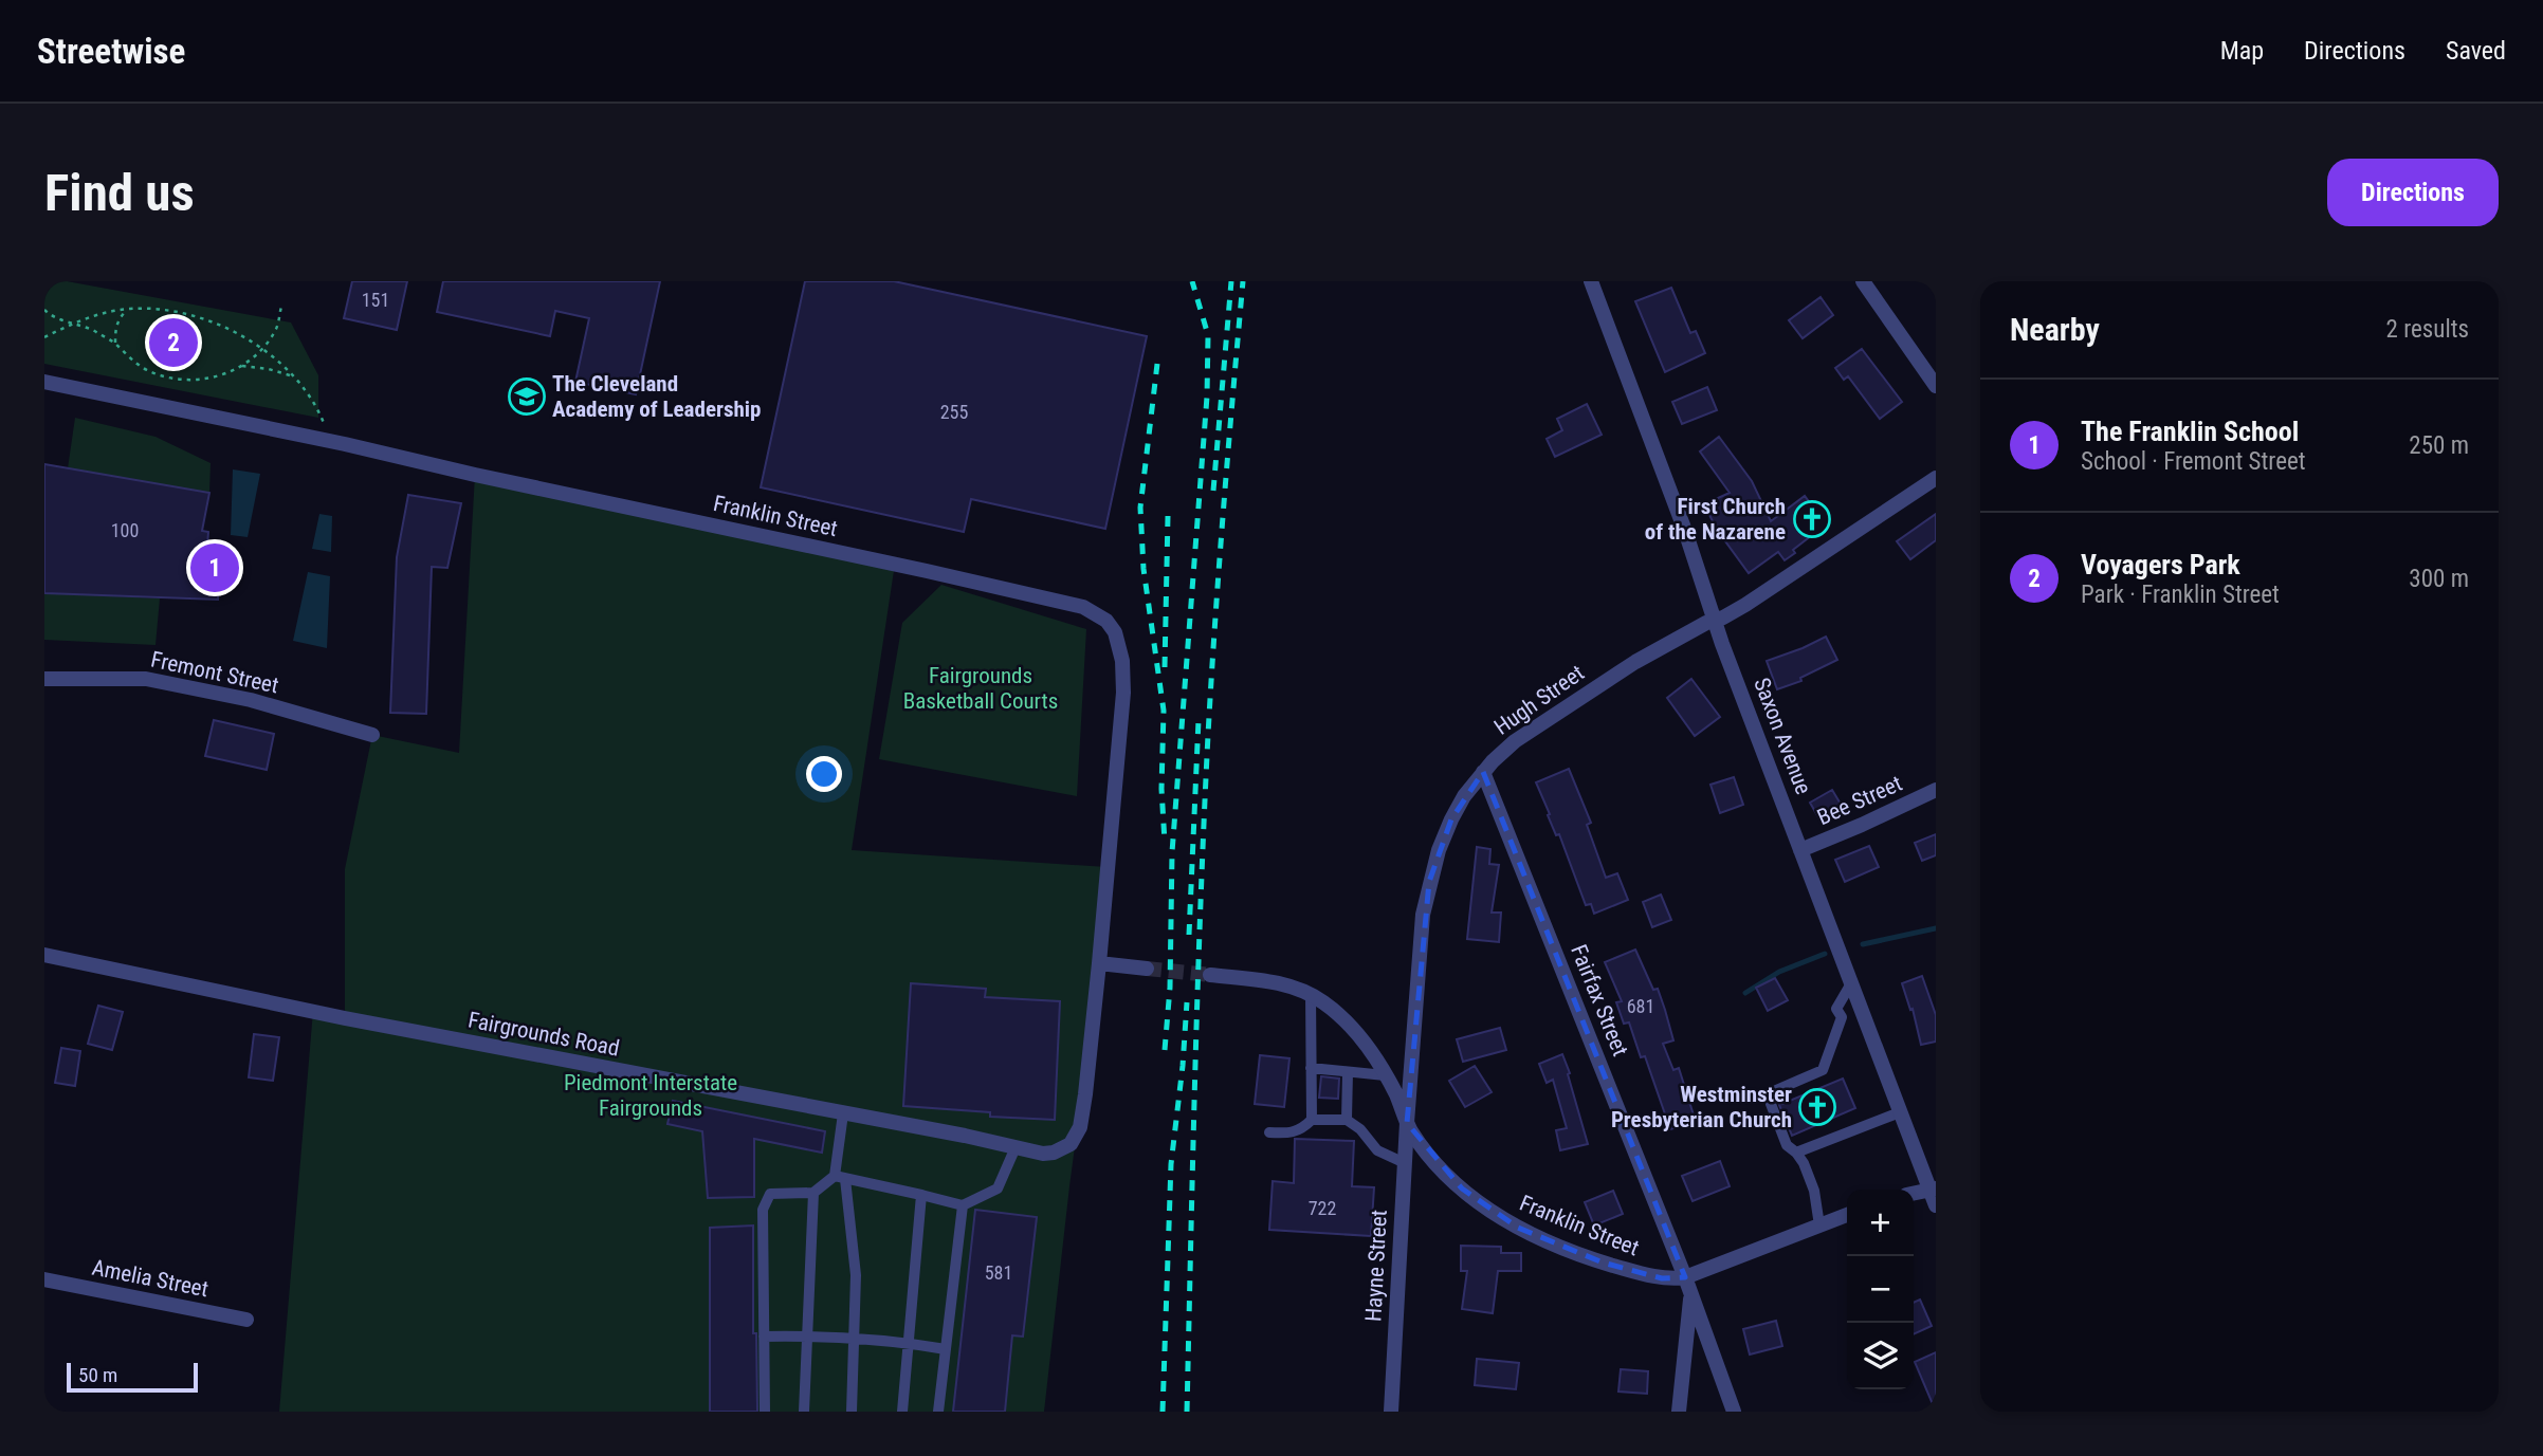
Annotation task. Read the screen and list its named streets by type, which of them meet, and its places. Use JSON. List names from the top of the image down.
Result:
{
  "streets": {
    "street": [
      "Franklin Street",
      "Fremont Street",
      "Hugh Street",
      "Saxon Avenue",
      "Bee Street",
      "Fairfax Street",
      "Fairgrounds Road",
      "Hayne Street",
      "Amelia Street"
    ]
  },
  "crossings": [
    ["Franklin Street", "Hugh Street"],
    ["Franklin Street", "Fairfax Street"],
    ["Franklin Street", "Fairgrounds Road"],
    ["Franklin Street", "Hayne Street"],
    ["Hugh Street", "Saxon Avenue"],
    ["Hugh Street", "Fairfax Street"],
    ["Hugh Street", "Hayne Street"],
    ["Saxon Avenue", "Bee Street"]
  ],
  "parks": ["Fairgrounds Basketball Courts", "Piedmont Interstate Fairgrounds"],
  "places": {
    "school or university": ["The Cleveland Academy of Leadership"],
    "church": ["First Church of the Nazarene", "Westminster Presbyterian Church"]
  },
  "house_numbers": [
    "151",
    "255",
    "100",
    "681",
    "722",
    "581"
  ],
  "scale_bar": "50 m",
  "page": {
    "header": "Streetwise",
    "nav": ["Map", "Directions", "Saved"],
    "buttons": "Directions",
    "title": "Find us",
    "heading": ["Nearby", "2 results"],
    "pins": ["2", "1"],
    "list": [
      {
        "mark": "1",
        "name": "The Franklin School",
        "note": "School · Fremont Street",
        "value": "250 m"
      },
      {
        "mark": "2",
        "name": "Voyagers Park",
        "note": "Park · Franklin Street",
        "value": "300 m"
      }
    ],
    "map_buttons": ["+", "−"],
    "scale": "50 m"
  }
}
